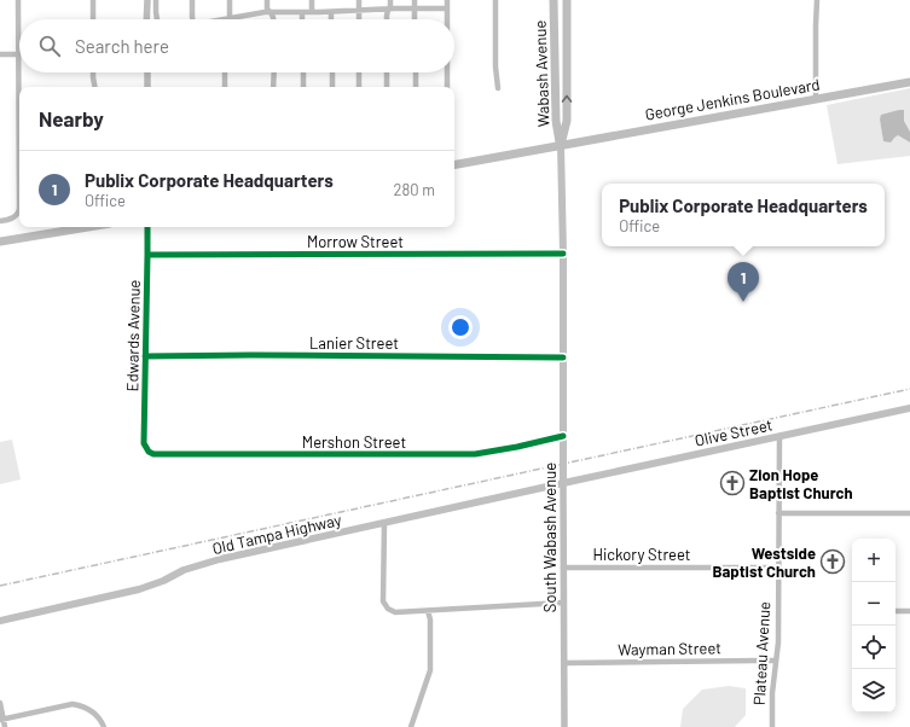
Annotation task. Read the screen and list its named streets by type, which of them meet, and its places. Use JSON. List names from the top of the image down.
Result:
{
  "streets": {
    "main road": [
      "Wabash Avenue",
      "George Jenkins Boulevard",
      "Olive Street",
      "Old Tampa Highway",
      "South Wabash Avenue"
    ],
    "street": [
      "Morrow Street",
      "Edwards Avenue",
      "Lanier Street",
      "Mershon Street",
      "Hickory Street",
      "Wayman Street",
      "Plateau Avenue"
    ]
  },
  "crossings": [
    ["Wabash Avenue", "George Jenkins Boulevard"],
    ["Wabash Avenue", "South Wabash Avenue"],
    ["George Jenkins Boulevard", "South Wabash Avenue"],
    ["Morrow Street", "Edwards Avenue"],
    ["Morrow Street", "South Wabash Avenue"],
    ["Edwards Avenue", "Lanier Street"],
    ["Edwards Avenue", "Mershon Street"],
    ["Lanier Street", "South Wabash Avenue"],
    ["Olive Street", "Old Tampa Highway"],
    ["Olive Street", "South Wabash Avenue"],
    ["Olive Street", "Plateau Avenue"],
    ["Mershon Street", "South Wabash Avenue"],
    ["Old Tampa Highway", "South Wabash Avenue"],
    ["South Wabash Avenue", "Hickory Street"],
    ["South Wabash Avenue", "Wayman Street"],
    ["Hickory Street", "Plateau Avenue"],
    ["Wayman Street", "Plateau Avenue"]
  ],
  "places": {
    "church": ["Zion Hope Baptist Church", "Westside Baptist Church"]
  },
  "page": {
    "search": "Search here",
    "heading": "Nearby",
    "list": [
      {
        "mark": "1",
        "name": "Publix Corporate Headquarters",
        "note": "Office",
        "value": "280 m"
      }
    ],
    "popup": ["Publix Corporate Headquarters", "Office"],
    "pins": "1",
    "map_buttons": ["+", "−"]
  }
}
